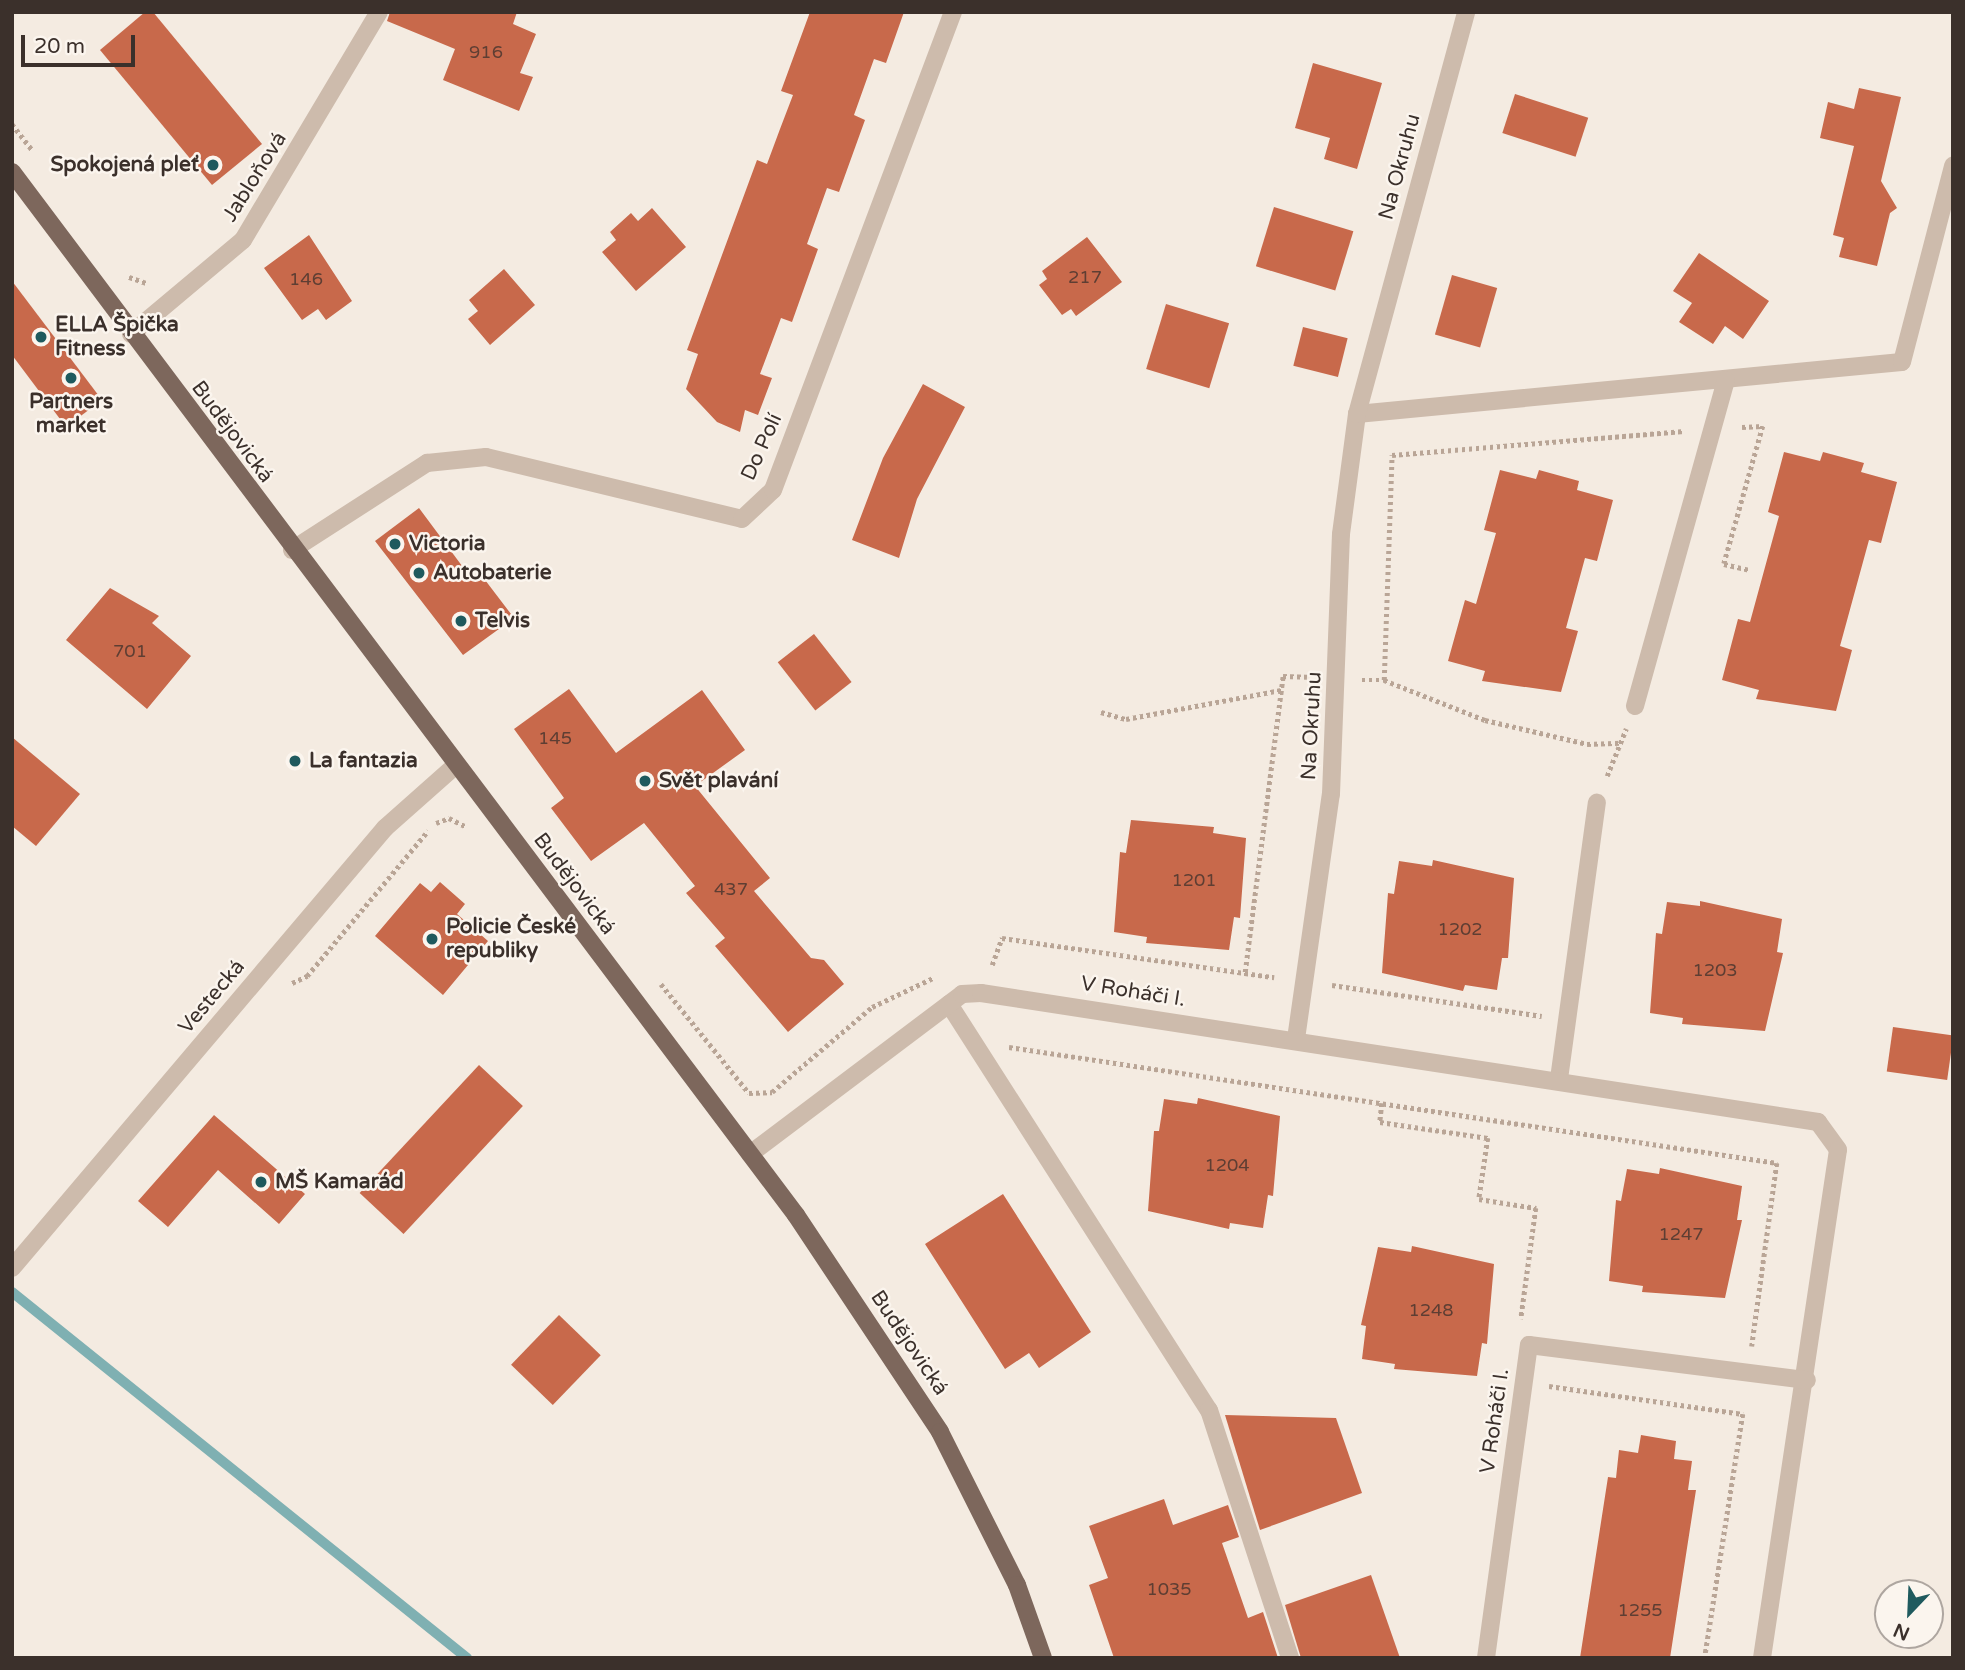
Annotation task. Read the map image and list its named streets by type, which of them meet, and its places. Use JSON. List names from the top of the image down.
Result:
{
  "streets": {
    "main road": ["Budějovická"],
    "street": [
      "Na Okruhu",
      "Jabloňová",
      "Do Polí",
      "V Roháči I.",
      "Vestecká"
    ]
  },
  "crossings": [
    ["Na Okruhu", "V Roháči I."],
    ["Jabloňová", "Budějovická"],
    ["Budějovická", "Do Polí"],
    ["Budějovická", "V Roháči I."],
    ["Budějovická", "Vestecká"]
  ],
  "places": [
    "Spokojená pleť",
    "ELLA Špička Fitness",
    "Partners market",
    "Victoria",
    "Autobaterie",
    "Telvis",
    "La fantazia",
    "Svět plavání",
    "Policie České republiky",
    "MŠ Kamarád"
  ],
  "house_numbers": [
    "916",
    "217",
    "146",
    "701",
    "145",
    "1201",
    "437",
    "1202",
    "1203",
    "1204",
    "1247",
    "1248",
    "1035",
    "1255"
  ],
  "scale_bar": "20 m",
  "north": "bottom left"
}
